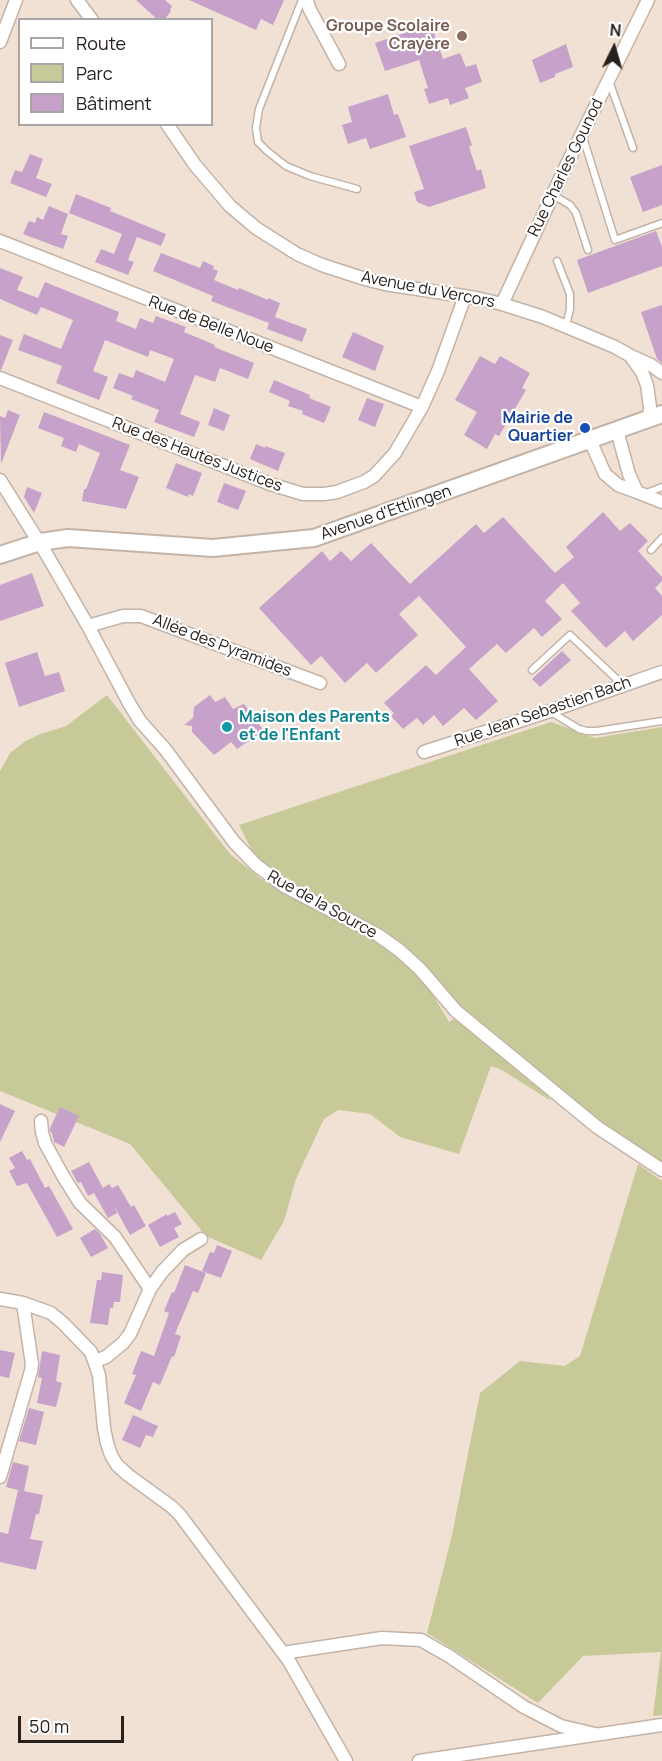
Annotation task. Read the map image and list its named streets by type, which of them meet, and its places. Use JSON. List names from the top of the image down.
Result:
{
  "streets": {
    "street": [
      "Rue Charles Gounod",
      "Avenue du Vercors",
      "Rue de Belle Noue",
      "Rue des Hautes Justices",
      "Avenue d'Ettlingen",
      "Allée des Pyramides",
      "Rue Jean Sebastien Bach",
      "Rue de la Source"
    ]
  },
  "crossings": [
    ["Rue Charles Gounod", "Avenue du Vercors"],
    ["Avenue du Vercors", "Rue des Hautes Justices"],
    ["Rue de Belle Noue", "Rue des Hautes Justices"],
    ["Avenue d'Ettlingen", "Rue de la Source"],
    ["Allée des Pyramides", "Rue de la Source"]
  ],
  "places": ["Groupe Scolaire Crayère", "Mairie de Quartier", "Maison des Parents et de l'Enfant"],
  "legend": ["Route", "Parc", "Bâtiment"],
  "scale_bar": "50 m",
  "north": "top"
}
